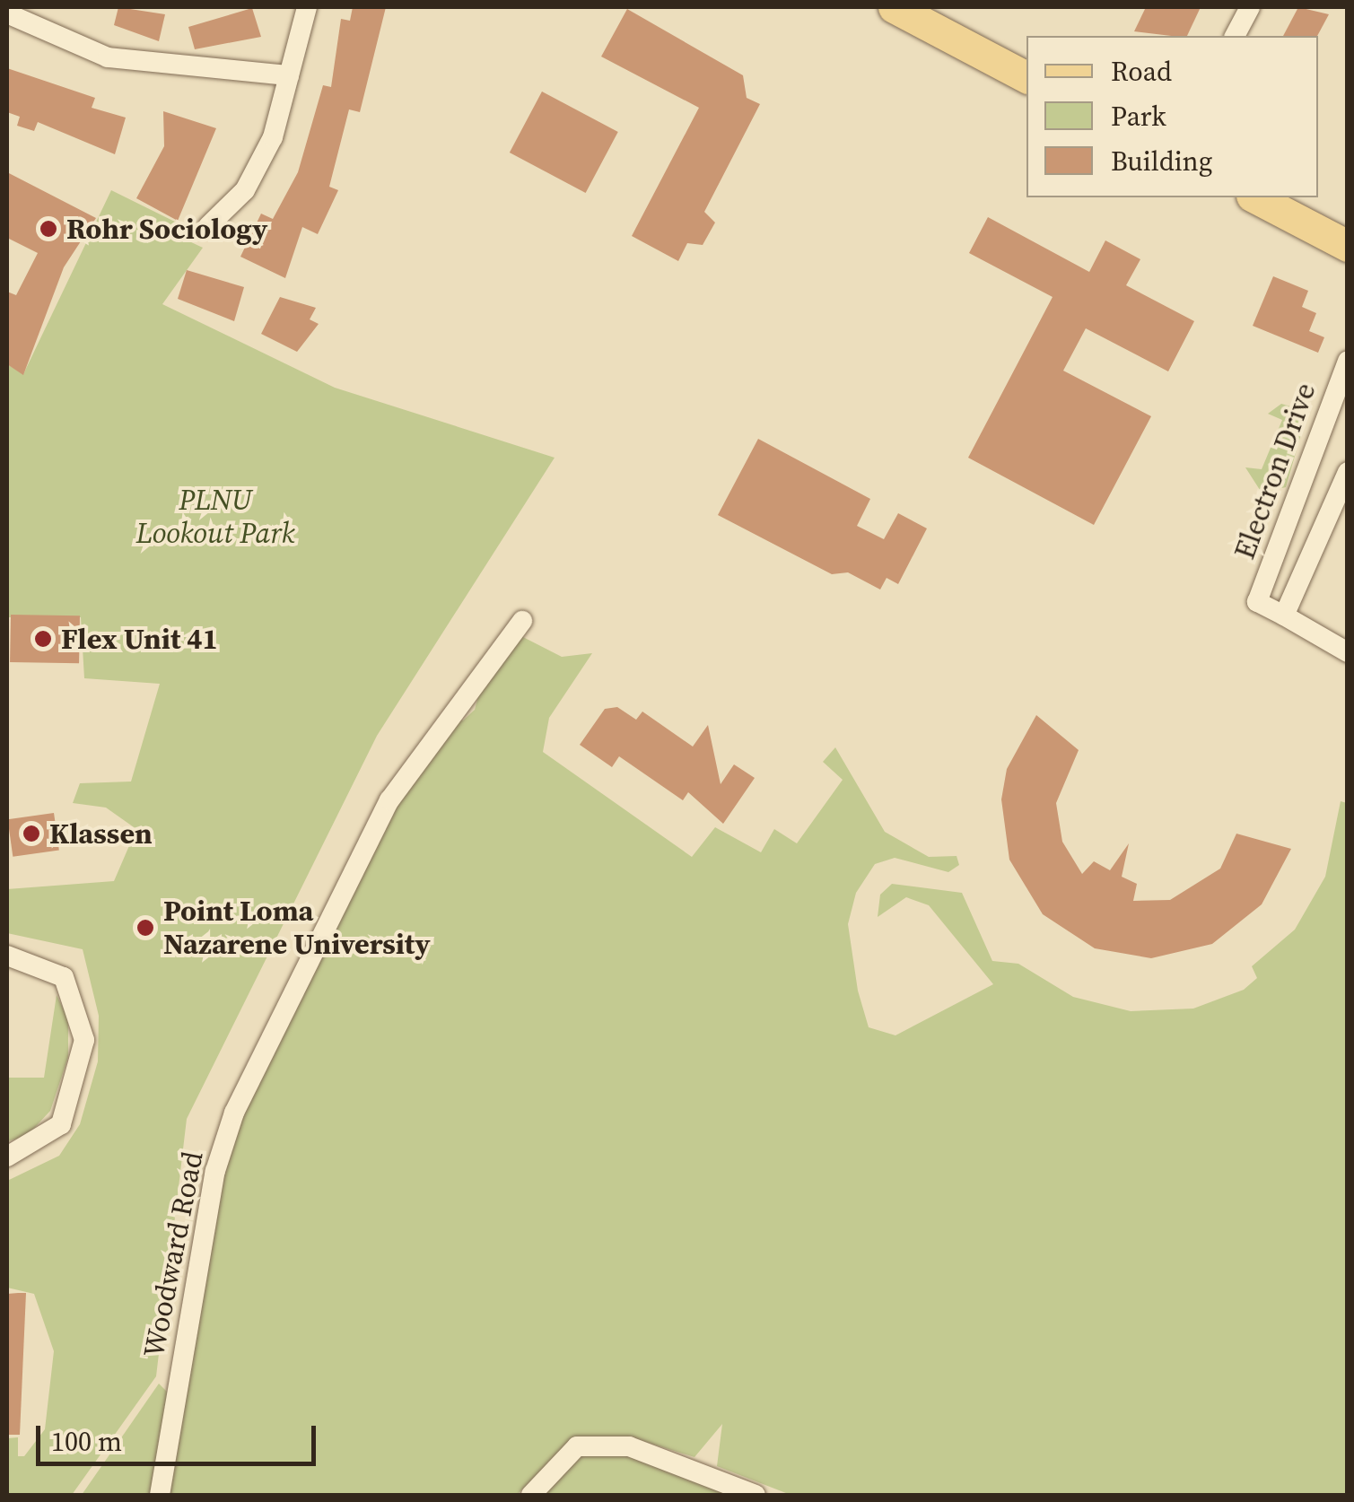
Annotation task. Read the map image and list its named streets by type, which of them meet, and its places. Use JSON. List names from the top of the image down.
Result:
{
  "streets": {
    "street": ["Electron Drive", "Woodward Road"]
  },
  "parks": ["PLNU Lookout Park"],
  "places": [
    "Rohr Sociology",
    "Flex Unit 41",
    "Klassen",
    "Point Loma Nazarene University"
  ],
  "legend": ["Road", "Park", "Building"],
  "scale_bar": "100 m"
}
